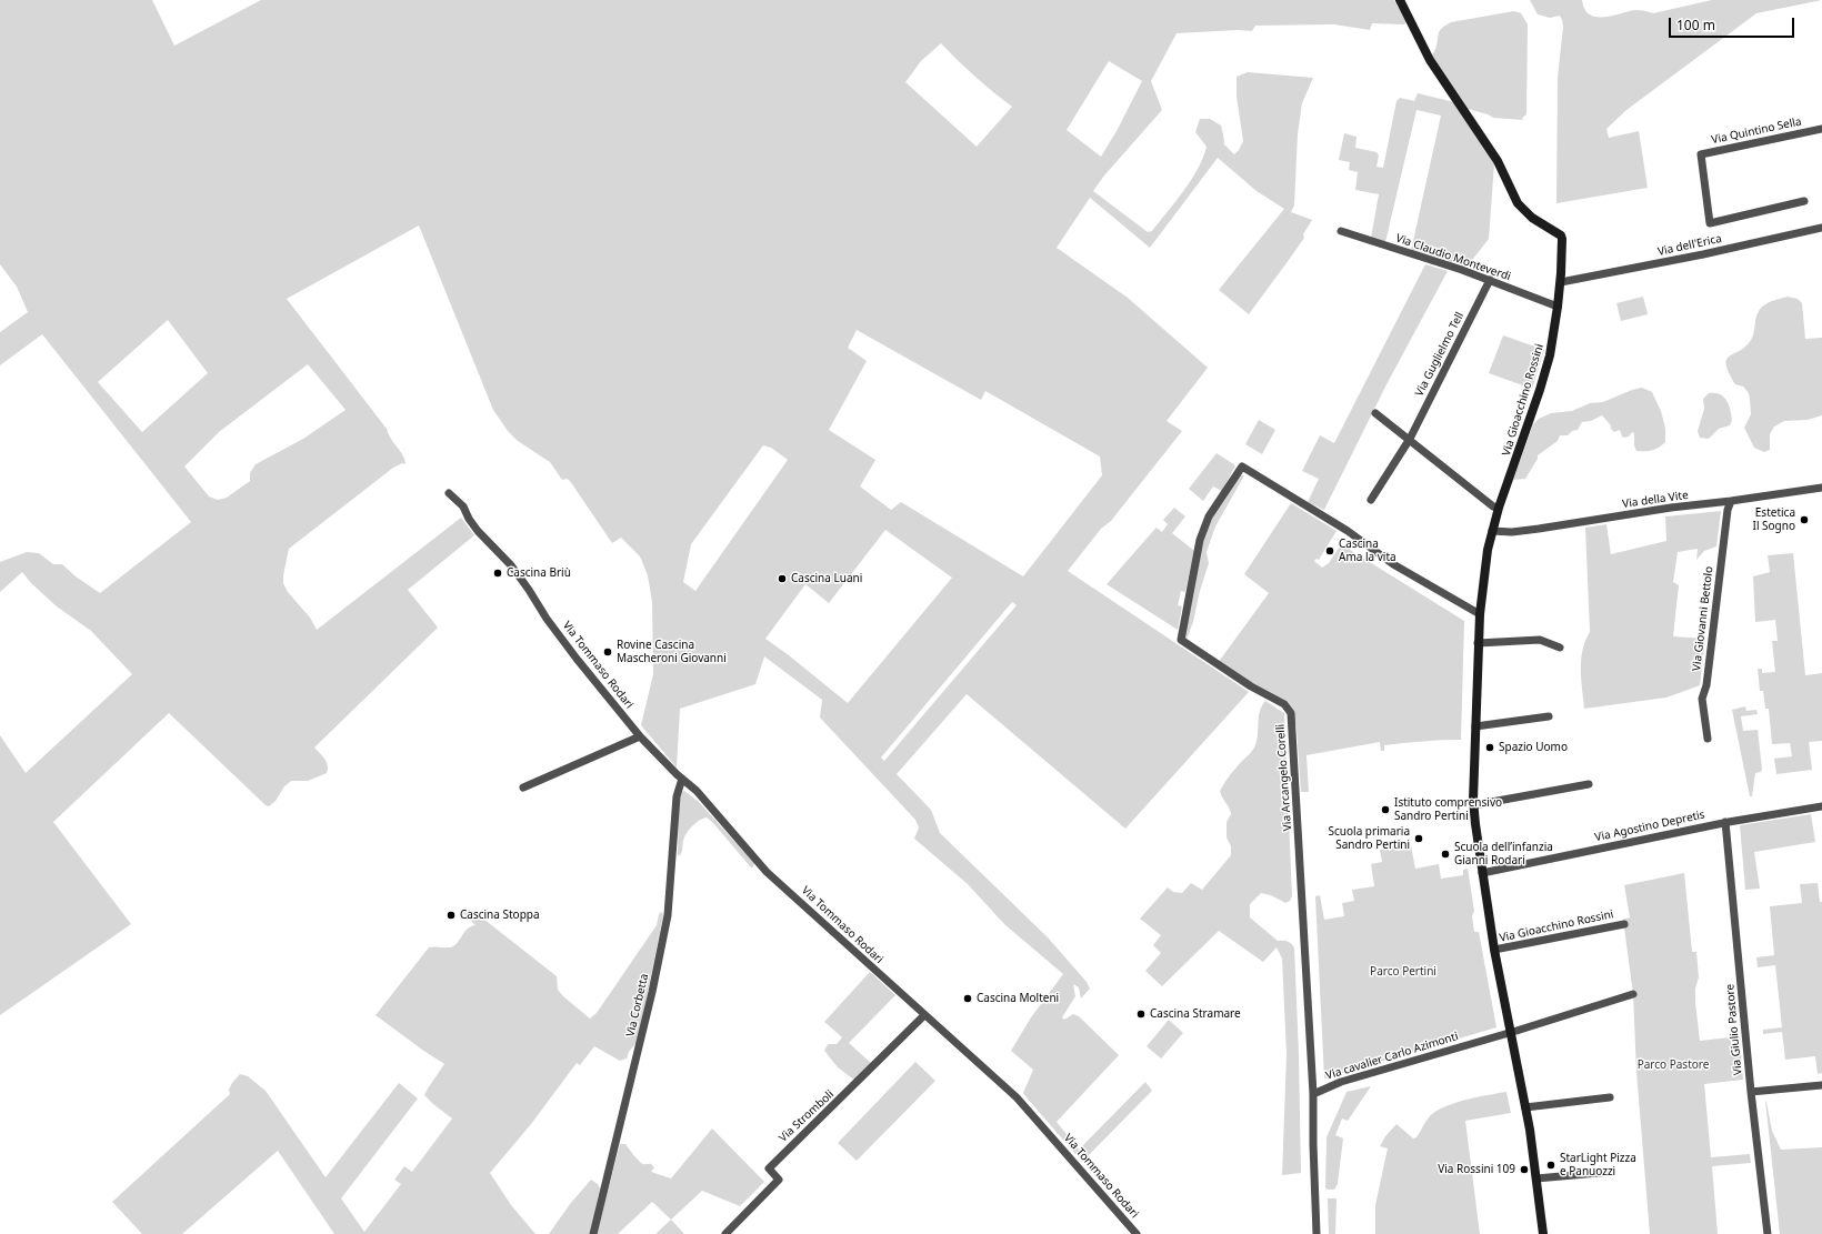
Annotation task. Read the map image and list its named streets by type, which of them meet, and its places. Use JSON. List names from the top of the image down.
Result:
{
  "streets": {
    "street": [
      "Via Quintino Sella",
      "Via dell'Erica",
      "Via Claudio Monteverdi",
      "Via Guglielmo Tell",
      "Via Gioacchino Rossini",
      "Via della Vite",
      "Via Giovanni Bettolo",
      "Via Tommaso Rodari",
      "Via Arcangelo Corelli",
      "Via Agostino Depretis",
      "Via Corbetta",
      "Via Giulio Pastore",
      "Via cavalier Carlo Azimonti",
      "Via Stromboli"
    ]
  },
  "crossings": [
    ["Via dell'Erica", "Via Gioacchino Rossini"],
    ["Via Claudio Monteverdi", "Via Guglielmo Tell"],
    ["Via Claudio Monteverdi", "Via Gioacchino Rossini"],
    ["Via Gioacchino Rossini", "Via della Vite"],
    ["Via Gioacchino Rossini", "Via Arcangelo Corelli"],
    ["Via Gioacchino Rossini", "Via Agostino Depretis"],
    ["Via Gioacchino Rossini", "Via cavalier Carlo Azimonti"],
    ["Via della Vite", "Via Giovanni Bettolo"],
    ["Via Tommaso Rodari", "Via Corbetta"],
    ["Via Tommaso Rodari", "Via Stromboli"],
    ["Via Arcangelo Corelli", "Via cavalier Carlo Azimonti"],
    ["Via Agostino Depretis", "Via Giulio Pastore"]
  ],
  "parks": ["Parco Pertini", "Parco Pastore"],
  "places": [
    "Estetica Il Sogno",
    "Cascina Ama la vita",
    "Cascina Briù",
    "Cascina Luani",
    "Rovine Cascina Mascheroni Giovanni",
    "Spazio Uomo",
    "Istituto comprensivo Sandro Pertini",
    "Scuola primaria Sandro Pertini",
    "Scuola dell’infanzia Gianni Rodari",
    "Cascina Stoppa",
    "Cascina Molteni",
    "Cascina Stramare",
    "StarLight Pizza e Panuozzi",
    "Via Rossini 109"
  ],
  "scale_bar": "100 m"
}
